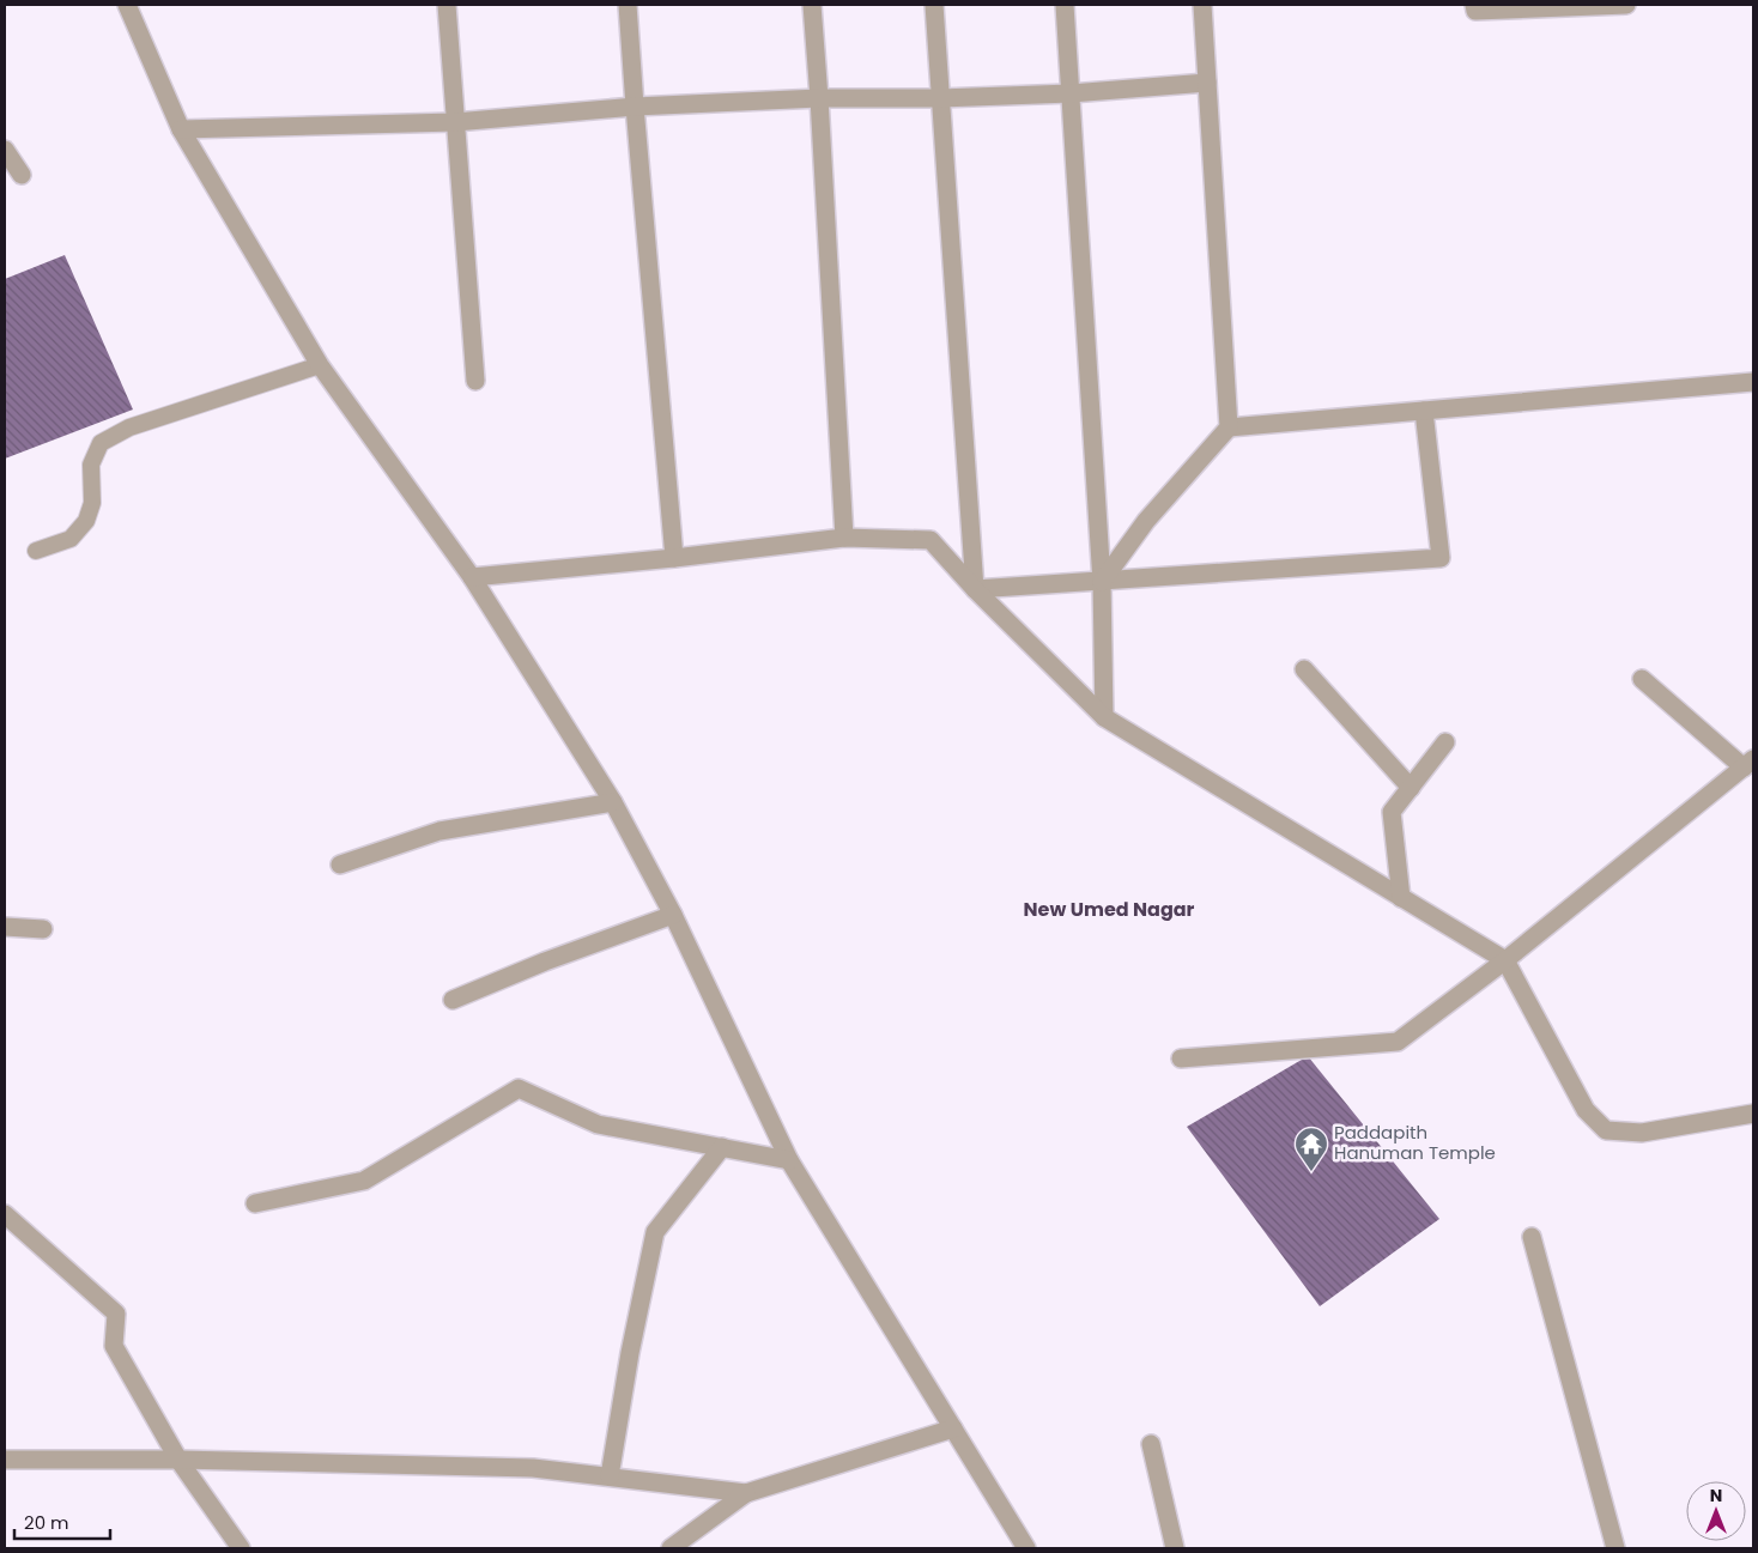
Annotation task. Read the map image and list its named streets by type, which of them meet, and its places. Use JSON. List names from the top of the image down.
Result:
{
  "districts": ["New Umed Nagar"],
  "places": {
    "temple": ["Paddapith Hanuman Temple"]
  },
  "scale_bar": "20 m",
  "north": "top"
}
